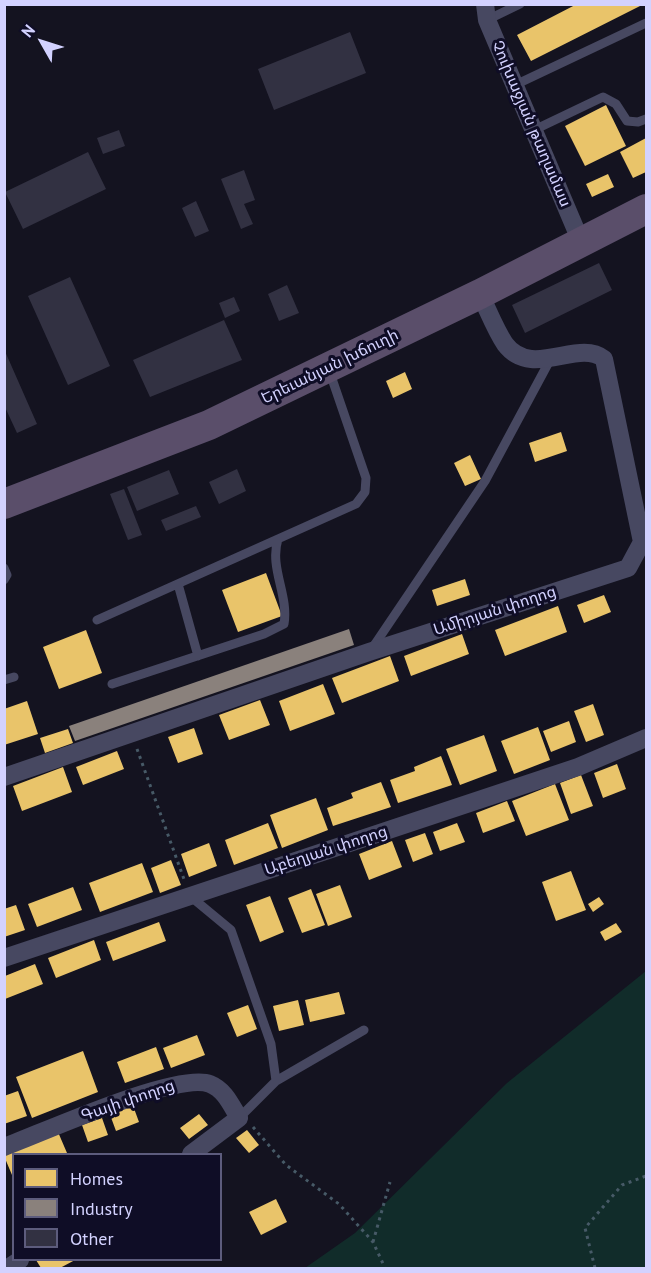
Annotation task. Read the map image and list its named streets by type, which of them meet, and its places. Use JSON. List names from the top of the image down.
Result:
{
  "streets": {
    "highway": ["Երեւանյան խճուղի"],
    "street": [
      "Չուխաջյան թաղամաս",
      "Ամիրյան փողոց",
      "Աբեղյան փողոց",
      "Գայի փողոց"
    ]
  },
  "crossings": [
    ["Չուխաջյան թաղամաս", "Երեւանյան խճուղի"],
    ["Երեւանյան խճուղի", "Ամիրյան փողոց"]
  ],
  "legend": ["Homes", "Industry", "Other"],
  "north": "top left"
}
